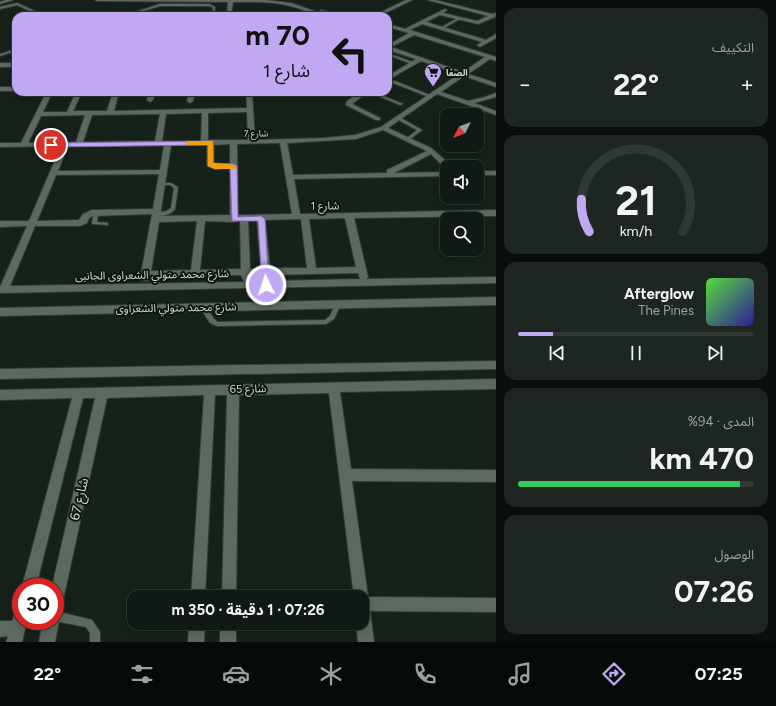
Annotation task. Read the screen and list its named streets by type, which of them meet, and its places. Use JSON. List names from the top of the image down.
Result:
{
  "streets": {
    "street": [
      "شارع 7",
      "شارع 1",
      "شارع محمد متولي الشعراوى الجانبى",
      "شارع محمد متولي الشعراوى",
      "شارع 65",
      "شارع 67"
    ]
  },
  "crossings": [
    ["شارع 65", "شارع 67"]
  ],
  "places": {
    "supermarket": ["الصفا"]
  },
  "north": "bottom left",
  "page": {
    "tile": [
      "التكييف",
      ["المدى · 94%", "470 km"],
      ["الوصول", "07:26"]
    ],
    "turn": ["70 m", "شارع 1"],
    "heat": ["−", "22°", "+"],
    "song": ["Afterglow", "The Pines"],
    "limit": "30",
    "trip": "07:26 · 1 دقيقة · 350 m",
    "tabs": ["07:25", "22°"],
    "gauge": ["21", "km/h"]
  }
}
